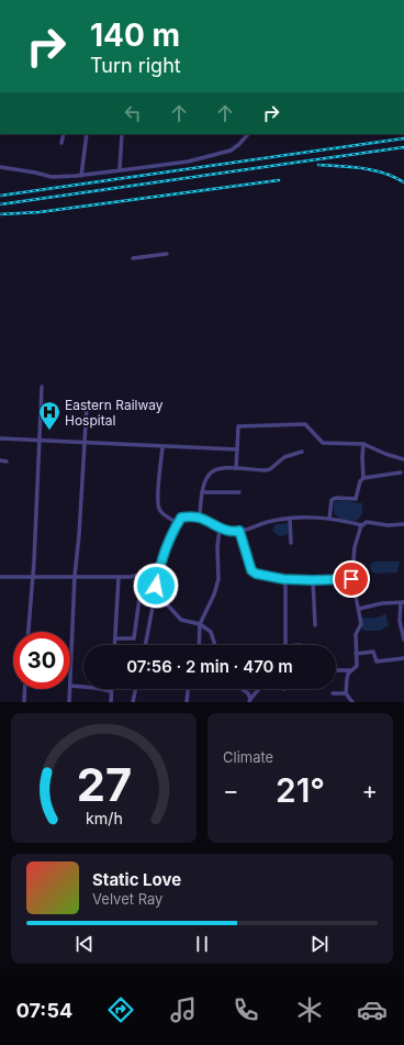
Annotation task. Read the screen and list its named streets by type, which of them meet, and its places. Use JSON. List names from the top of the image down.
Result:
{
  "places": {
    "hospital": ["Eastern Railway Hospital"]
  },
  "page": {
    "turn": ["140 m", "Turn right"],
    "limit": "30",
    "trip": "07:56 · 2 min · 470 m",
    "tile": "Climate",
    "heat": ["−", "21°", "+"],
    "song": ["Static Love", "Velvet Ray"],
    "tabs": "07:54",
    "gauge": ["27", "km/h"]
  }
}
